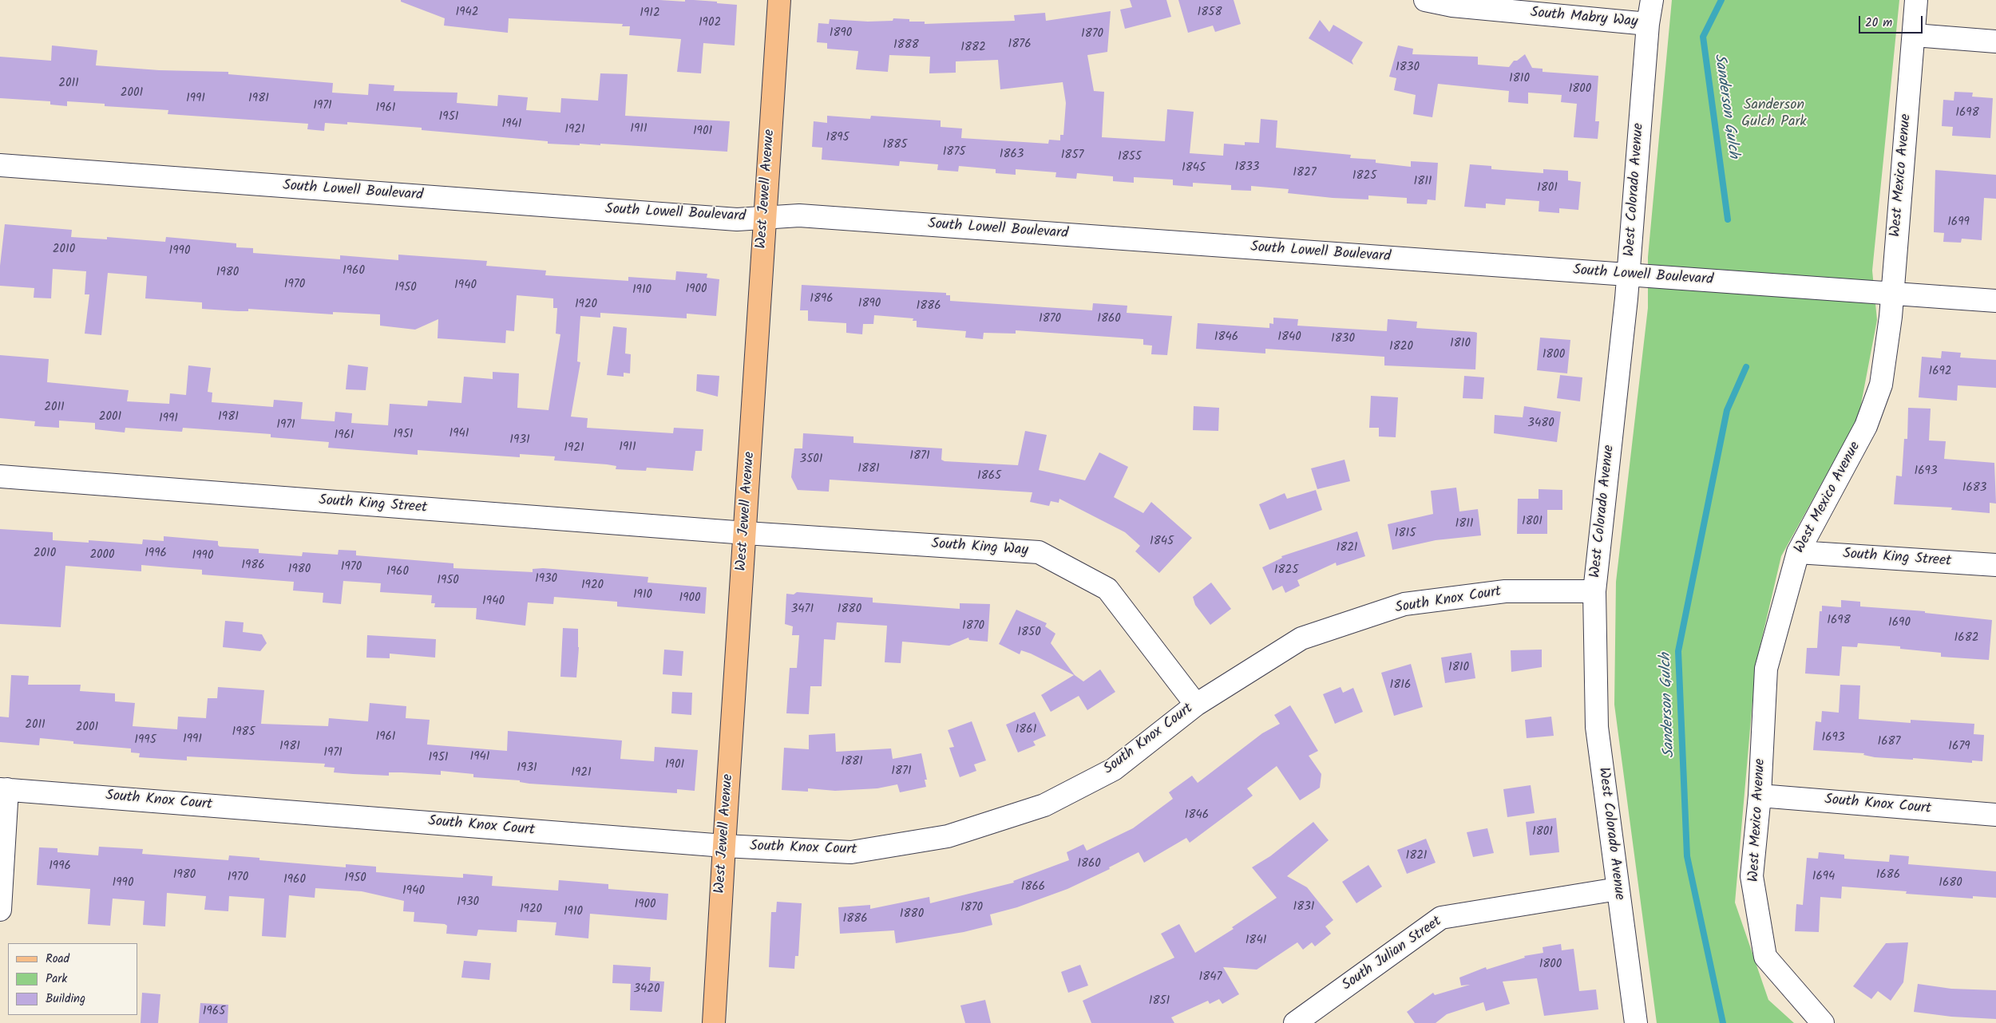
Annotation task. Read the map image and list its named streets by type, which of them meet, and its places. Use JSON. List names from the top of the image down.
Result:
{
  "streets": {
    "main road": ["West Jewell Avenue"],
    "street": [
      "South Mabry Way",
      "West Mexico Avenue",
      "West Colorado Avenue",
      "South Lowell Boulevard",
      "South King Street",
      "South King Way",
      "South Knox Court",
      "South Julian Street"
    ]
  },
  "crossings": [
    ["South Mabry Way", "West Colorado Avenue"],
    ["West Mexico Avenue", "South Lowell Boulevard"],
    ["West Mexico Avenue", "South King Street"],
    ["West Mexico Avenue", "South Knox Court"],
    ["West Jewell Avenue", "South Lowell Boulevard"],
    ["West Jewell Avenue", "South King Street"],
    ["West Jewell Avenue", "South King Way"],
    ["West Jewell Avenue", "South Knox Court"],
    ["West Colorado Avenue", "South Lowell Boulevard"],
    ["West Colorado Avenue", "South Knox Court"],
    ["West Colorado Avenue", "South Julian Street"],
    ["South King Street", "South King Way"],
    ["South King Way", "South Knox Court"]
  ],
  "water": ["Sanderson Gulch"],
  "parks": ["Sanderson Gulch Park"],
  "house_numbers": [
    "1942",
    "1858",
    "1912",
    "1902",
    "1890",
    "1870",
    "1876",
    "1888",
    "1882",
    "1830",
    "1810",
    "2011",
    "1800",
    "2001",
    "1991",
    "1981",
    "1971",
    "1961",
    "1698",
    "1951",
    "1941",
    "1911",
    "1921",
    "1901",
    "1895",
    "1885",
    "1875",
    "1863",
    "1857",
    "1855",
    "1833",
    "1845",
    "1827",
    "1825",
    "1811",
    "1801",
    "1699",
    "2010",
    "1990",
    "1960",
    "1980",
    "1970",
    "1940",
    "1950",
    "1900",
    "1910",
    "1896",
    "1890",
    "1920",
    "1886",
    "1870",
    "1860",
    "1846",
    "1840",
    "1830",
    "1810",
    "1820",
    "1800",
    "1692",
    "2011",
    "2001",
    "1981",
    "1991",
    "3480",
    "1971",
    "1941",
    "1951",
    "1961",
    "1931",
    "1911",
    "1921",
    "1871",
    "3501",
    "1881",
    "1693",
    "1865",
    "1683",
    "1801",
    "1811",
    "1815",
    "1845",
    "1821",
    "2010",
    "1996",
    "2000",
    "1990",
    "1986",
    "1970",
    "1980",
    "1825",
    "1960",
    "1930",
    "1950",
    "1920",
    "1910",
    "1900",
    "1940",
    "3471",
    "1880",
    "1698",
    "1690",
    "1870",
    "1850",
    "1682",
    "1810",
    "1816",
    "2011",
    "2001",
    "1861",
    "1985",
    "1961",
    "1693",
    "1991",
    "1995",
    "1687",
    "1981",
    "1679",
    "1971",
    "1941",
    "1951",
    "1881",
    "1901",
    "1931",
    "1871",
    "1921",
    "1846",
    "1801",
    "1821",
    "1860",
    "1996",
    "1980",
    "1686",
    "1694",
    "1970",
    "1950",
    "1960",
    "1990",
    "1680",
    "1866",
    "1940",
    "1930",
    "1900",
    "1831",
    "1870",
    "1920",
    "1910",
    "1880",
    "1886",
    "1841",
    "1800",
    "1847",
    "3420",
    "1851",
    "1965"
  ],
  "legend": ["Road", "Park", "Building"],
  "scale_bar": "20 m"
}
